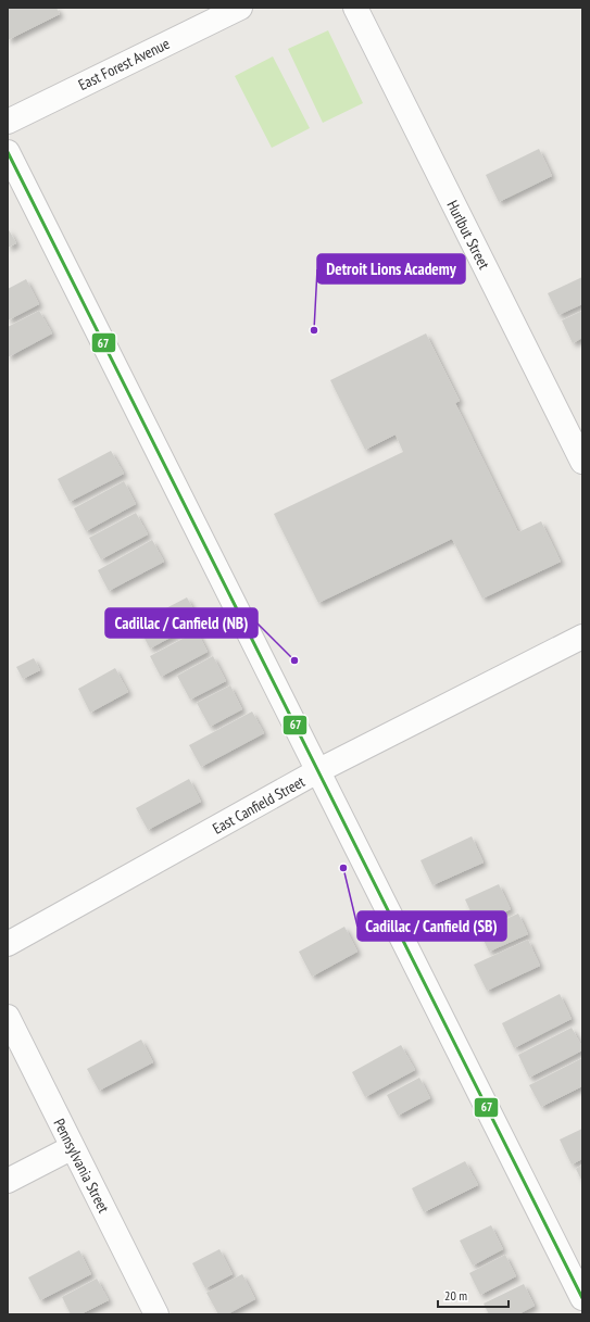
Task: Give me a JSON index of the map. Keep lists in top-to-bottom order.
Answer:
{
  "streets": {
    "street": [
      "East Forest Avenue",
      "Hurlbut Street",
      "East Canfield Street",
      "Pennsylvania Street"
    ]
  },
  "places": ["Detroit Lions Academy", "Cadillac / Canfield (NB)", "Cadillac / Canfield (SB)"],
  "lines": ["transit line 67"],
  "scale_bar": "20 m"
}
